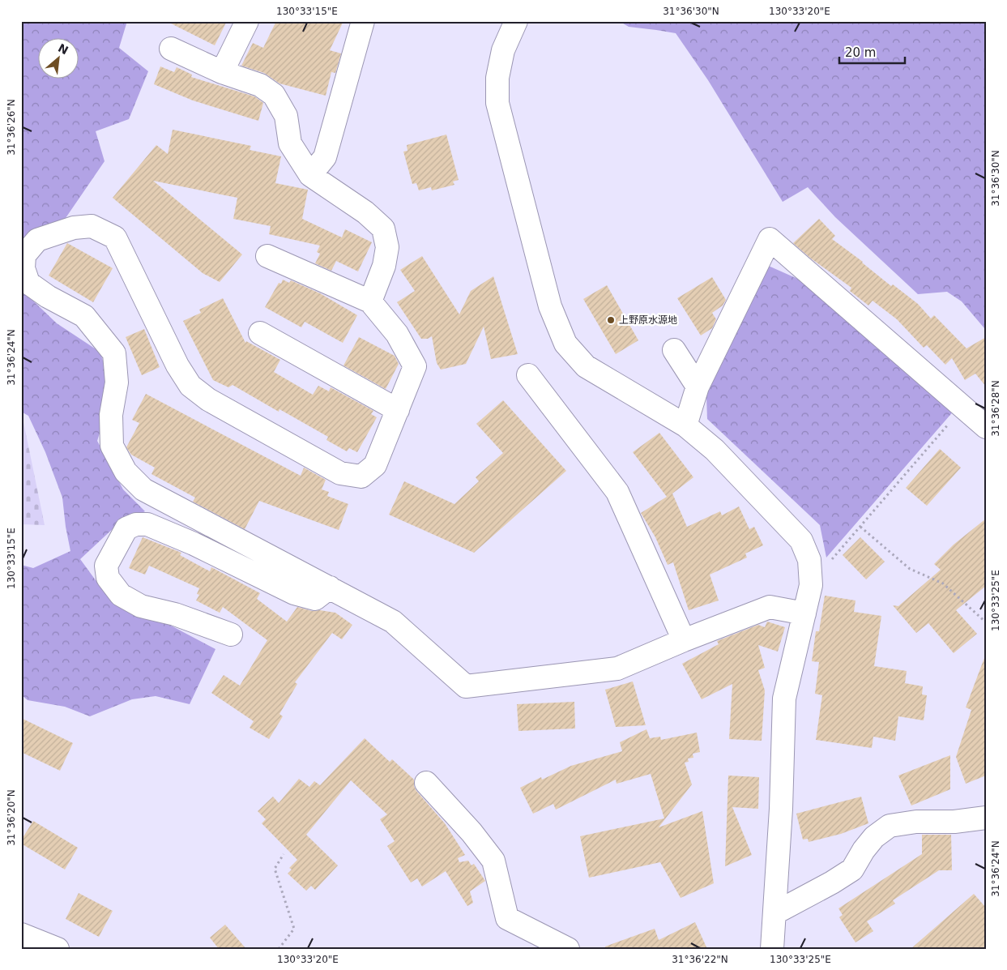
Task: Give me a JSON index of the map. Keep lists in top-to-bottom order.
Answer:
{
  "places": ["上野原水源地"],
  "scale_bar": "20 m",
  "north": "top right",
  "coordinates": [
    "130°33'15\"E",
    "31°36'30\"N",
    "130°33'20\"E",
    "31°36'26\"N",
    "31°36'24\"N",
    "31°36'28\"N",
    "130°33'25\"E",
    "31°36'20\"N",
    "31°36'22\"N"
  ]
}
